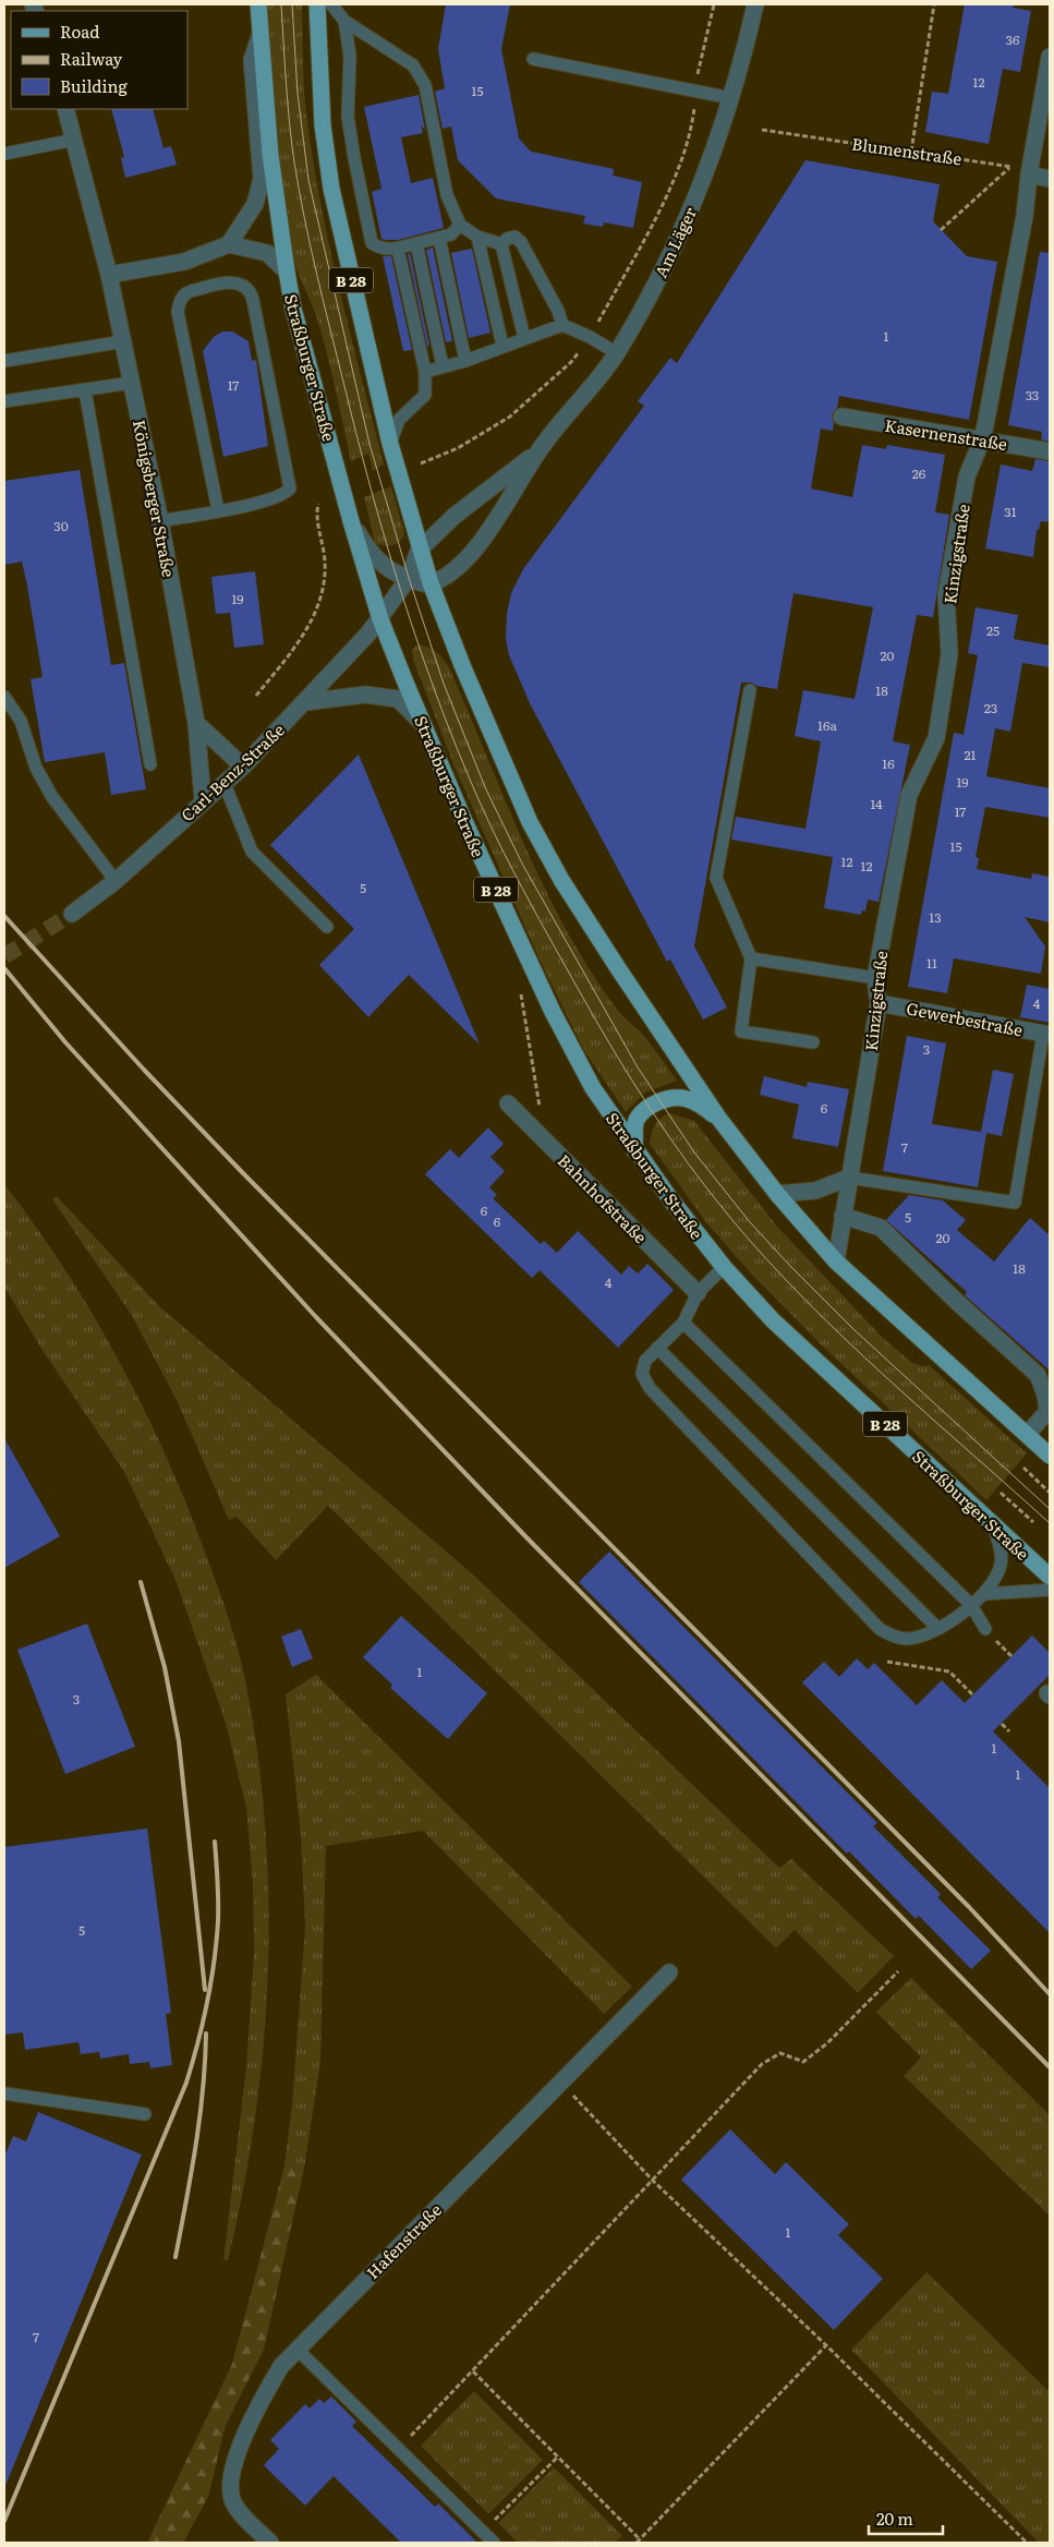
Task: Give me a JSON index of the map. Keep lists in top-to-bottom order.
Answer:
{
  "streets": {
    "main road": ["B 28", "Straßburger Straße"],
    "street": [
      "Am Läger",
      "Kasernenstraße",
      "Königsberger Straße",
      "Kinzigstraße",
      "Carl-Benz-Straße",
      "Gewerbestraße",
      "Bahnhofstraße",
      "Hafenstraße"
    ],
    "path": ["Blumenstraße"]
  },
  "crossings": [
    ["Blumenstraße", "Kinzigstraße"],
    ["Am Läger", "B 28"],
    ["Am Läger", "Carl-Benz-Straße"],
    ["B 28", "Kinzigstraße"],
    ["B 28", "Carl-Benz-Straße"],
    ["Straßburger Straße", "Carl-Benz-Straße"],
    ["Kasernenstraße", "Kinzigstraße"],
    ["Königsberger Straße", "Carl-Benz-Straße"],
    ["Kinzigstraße", "Gewerbestraße"]
  ],
  "house_numbers": [
    "36",
    "12",
    "15",
    "1",
    "17",
    "33",
    "26",
    "31",
    "30",
    "19",
    "25",
    "20",
    "18",
    "23",
    "16a",
    "21",
    "16",
    "19",
    "14",
    "17",
    "15",
    "12",
    "12",
    "5",
    "13",
    "11",
    "4",
    "3",
    "6",
    "7",
    "6",
    "5",
    "6",
    "20",
    "18",
    "4",
    "1",
    "3",
    "1",
    "1",
    "5",
    "1",
    "7"
  ],
  "legend": ["Road", "Railway", "Building"],
  "scale_bar": "20 m"
}
